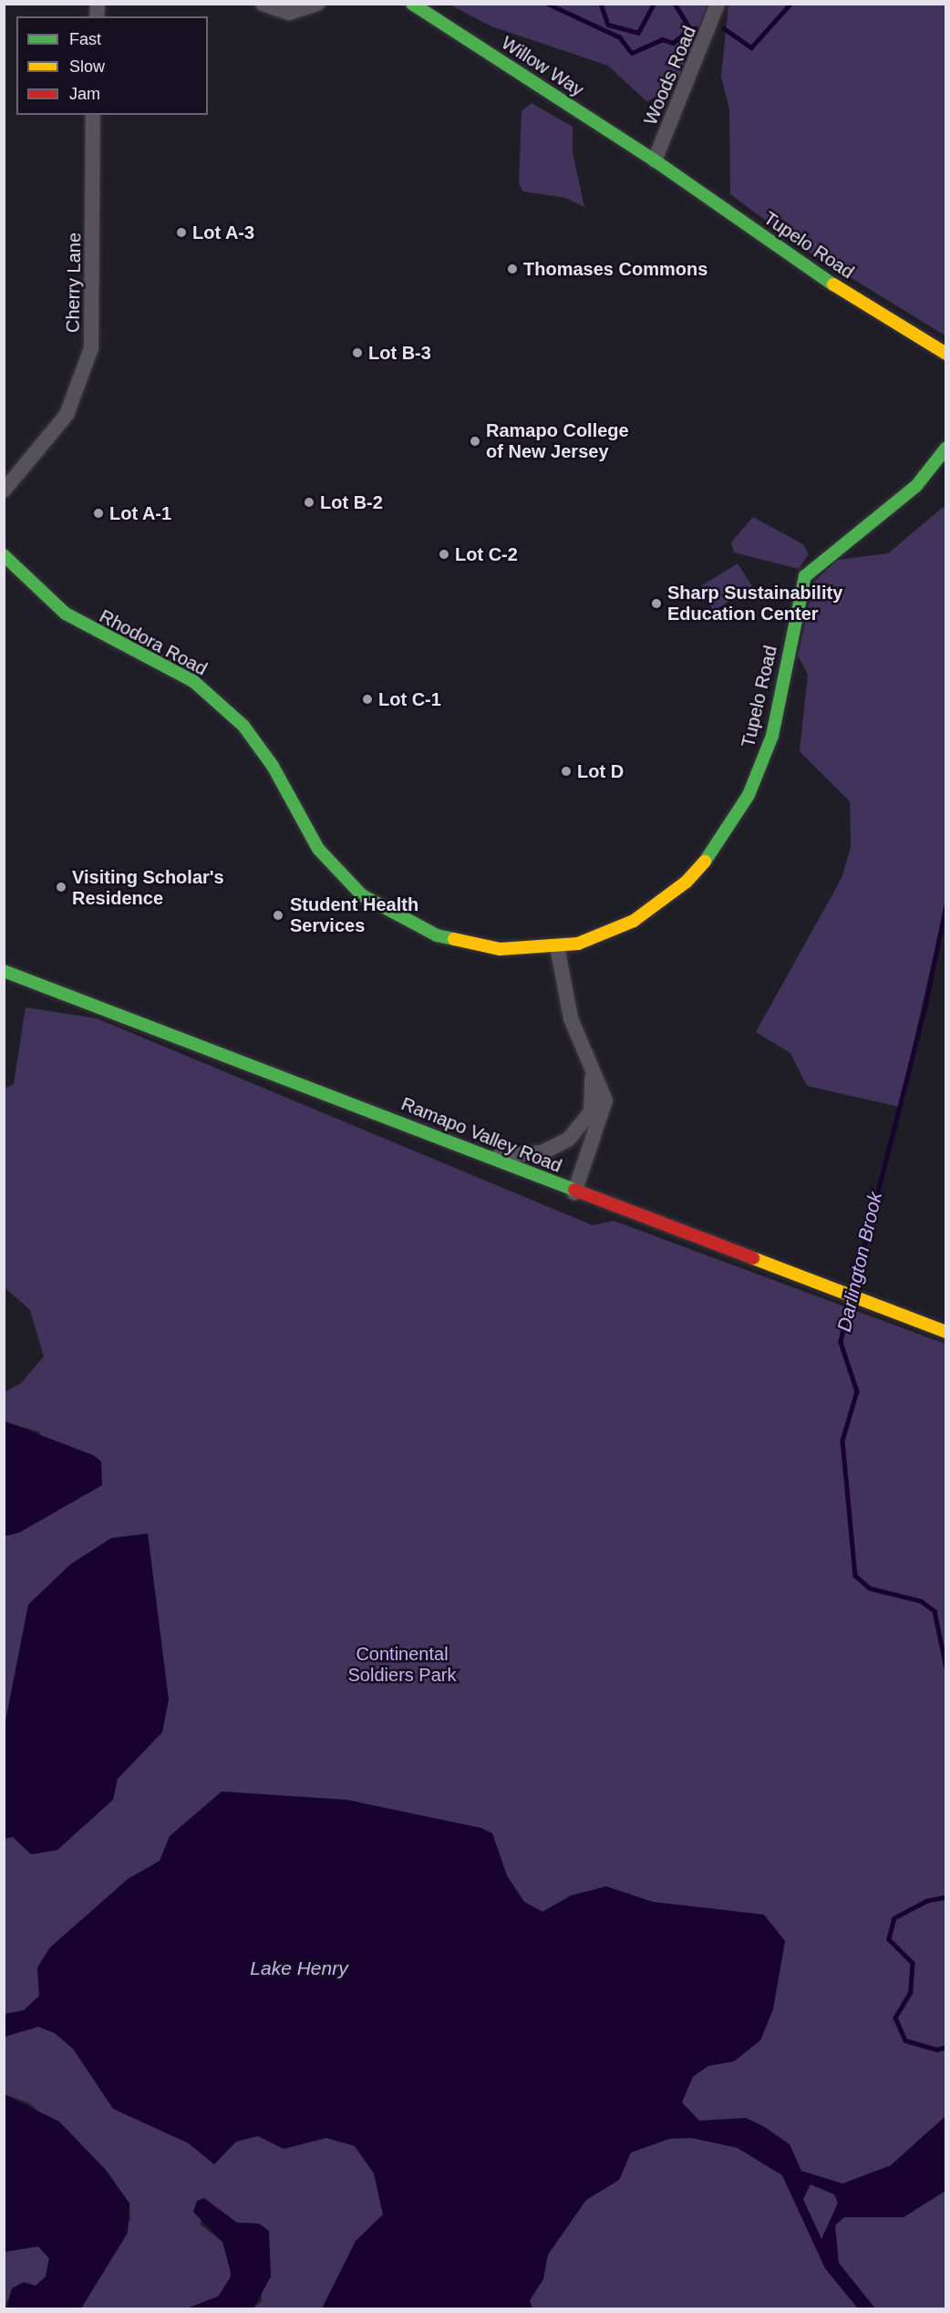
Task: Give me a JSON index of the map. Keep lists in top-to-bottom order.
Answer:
{
  "streets": {
    "street": [
      "Willow Way",
      "Woods Road",
      "Tupelo Road",
      "Cherry Lane",
      "Rhodora Road",
      "Ramapo Valley Road"
    ]
  },
  "crossings": [
    ["Willow Way", "Woods Road"],
    ["Willow Way", "Tupelo Road"],
    ["Woods Road", "Tupelo Road"],
    ["Tupelo Road", "Rhodora Road"]
  ],
  "water": ["Darlington Brook", "Lake Henry"],
  "parks": ["Continental Soldiers Park"],
  "places": [
    "Lot A-3",
    "Thomases Commons",
    "Lot B-3",
    "Ramapo College of New Jersey",
    "Lot B-2",
    "Lot A-1",
    "Lot C-2",
    "Sharp Sustainability Education Center",
    "Lot C-1",
    "Lot D",
    "Visiting Scholar's Residence",
    "Student Health Services"
  ],
  "legend": ["Fast", "Slow", "Jam"]
}
